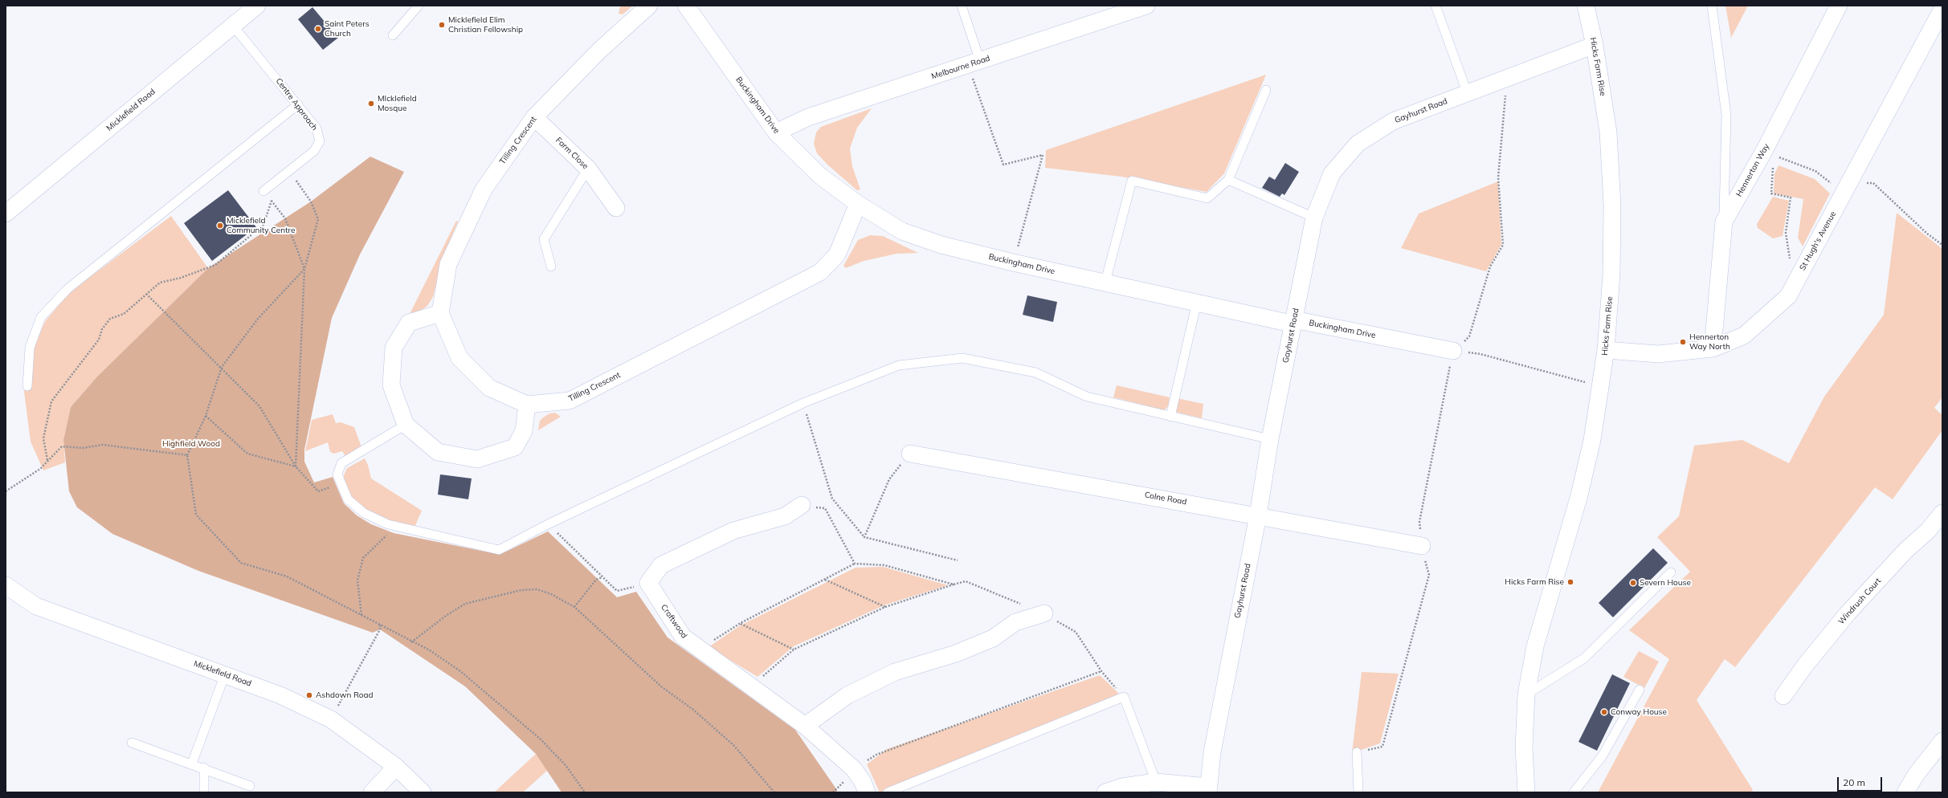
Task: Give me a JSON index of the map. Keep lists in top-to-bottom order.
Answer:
{
  "streets": {
    "street": [
      "Hicks Farm Rise",
      "Melbourne Road",
      "Buckingham Drive",
      "Micklefield Road",
      "Gayhurst Road",
      "Tilling Crescent",
      "Farm Close",
      "Hennerton Way",
      "St Hugh's Avenue",
      "Colne Road",
      "Windrush Court",
      "Croftwood"
    ],
    "lane": ["Centre Approach"]
  },
  "crossings": [
    ["Hicks Farm Rise", "Gayhurst Road"],
    ["Hicks Farm Rise", "St Hugh's Avenue"],
    ["Melbourne Road", "Buckingham Drive"],
    ["Centre Approach", "Micklefield Road"],
    ["Buckingham Drive", "Gayhurst Road"],
    ["Buckingham Drive", "Tilling Crescent"],
    ["Gayhurst Road", "Colne Road"],
    ["Tilling Crescent", "Farm Close"],
    ["Hennerton Way", "St Hugh's Avenue"]
  ],
  "parks": ["Highfield Wood"],
  "places": [
    "Micklefield Elim Christian Fellowship",
    "Saint Peters Church",
    "MIcklefield Mosque",
    "Micklefield Community Centre",
    "Hennerton Way North",
    "Hicks Farm Rise",
    "Severn House",
    "Ashdown Road",
    "Conway House"
  ],
  "scale_bar": "20 m"
}
